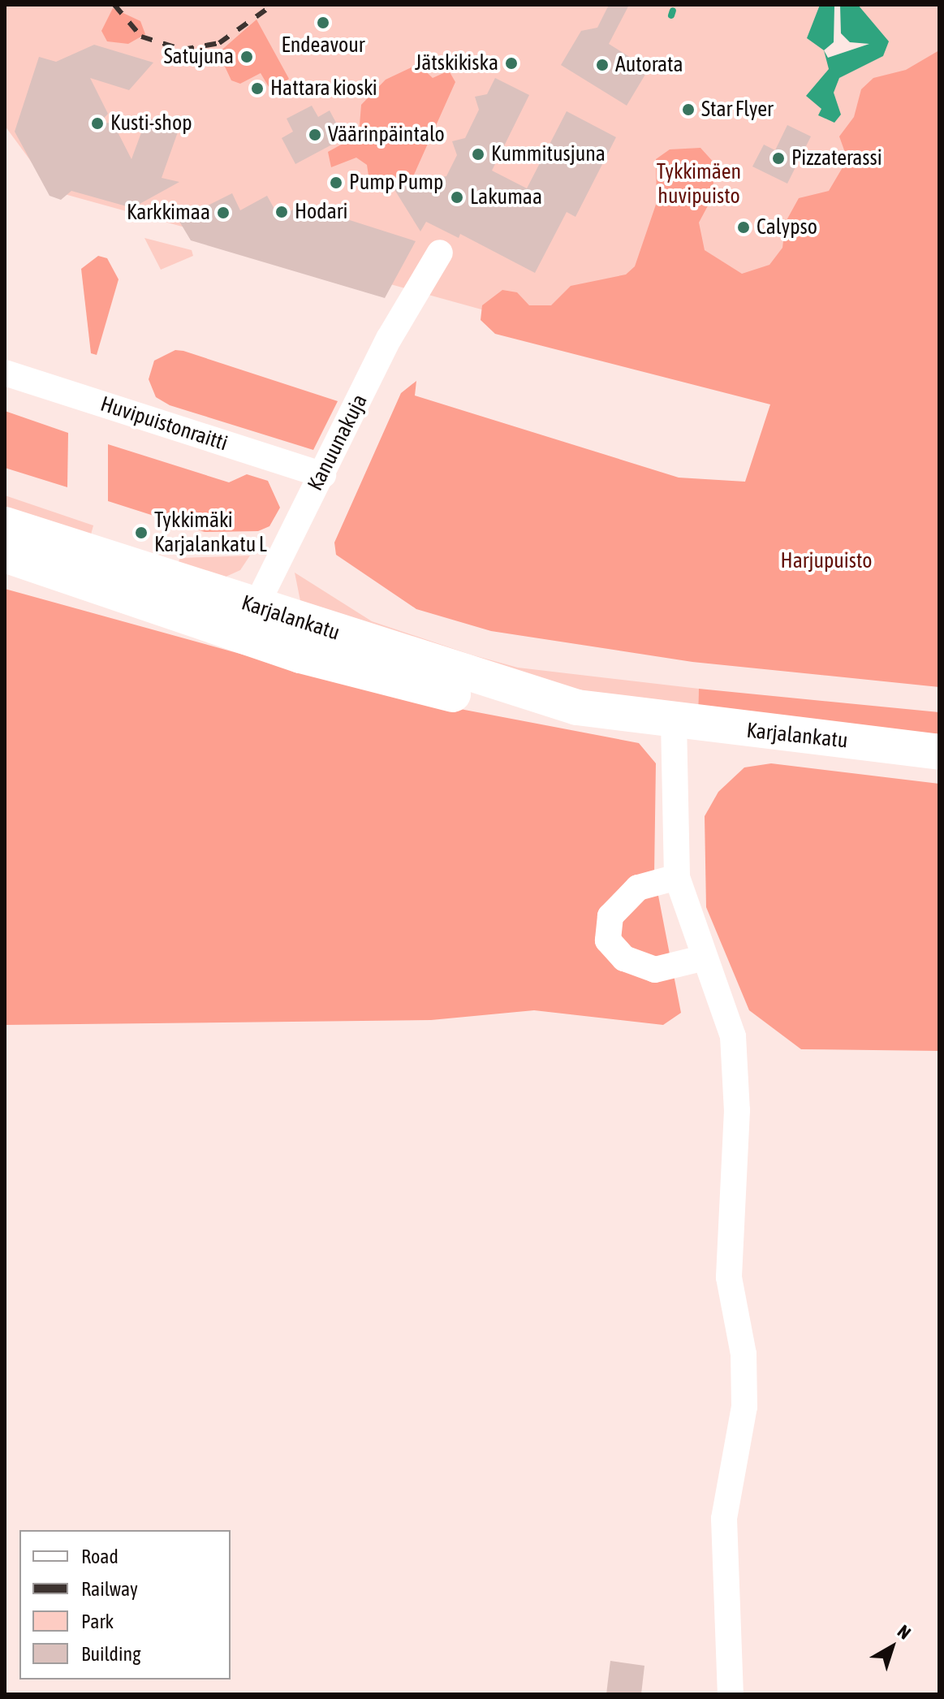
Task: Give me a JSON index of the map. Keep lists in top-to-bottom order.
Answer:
{
  "streets": {
    "main road": ["Karjalankatu"],
    "street": ["Huvipuistonraitti", "Kanuunakuja"]
  },
  "crossings": [
    ["Huvipuistonraitti", "Kanuunakuja"],
    ["Kanuunakuja", "Karjalankatu"]
  ],
  "parks": ["Tykkimäen huvipuisto", "Harjupuisto"],
  "places": [
    "Endeavour",
    "Satujuna",
    "Jätskikiska",
    "Autorata",
    "Hattara kioski",
    "Star Flyer",
    "Kusti-shop",
    "Väärinpäintalo",
    "Kummitusjuna",
    "Pizzaterassi",
    "Pump Pump",
    "Lakumaa",
    "Hodari",
    "Karkkimaa",
    "Calypso",
    "Tykkimäki Karjalankatu L"
  ],
  "legend": [
    "Road",
    "Railway",
    "Park",
    "Building"
  ],
  "north": "top right"
}
